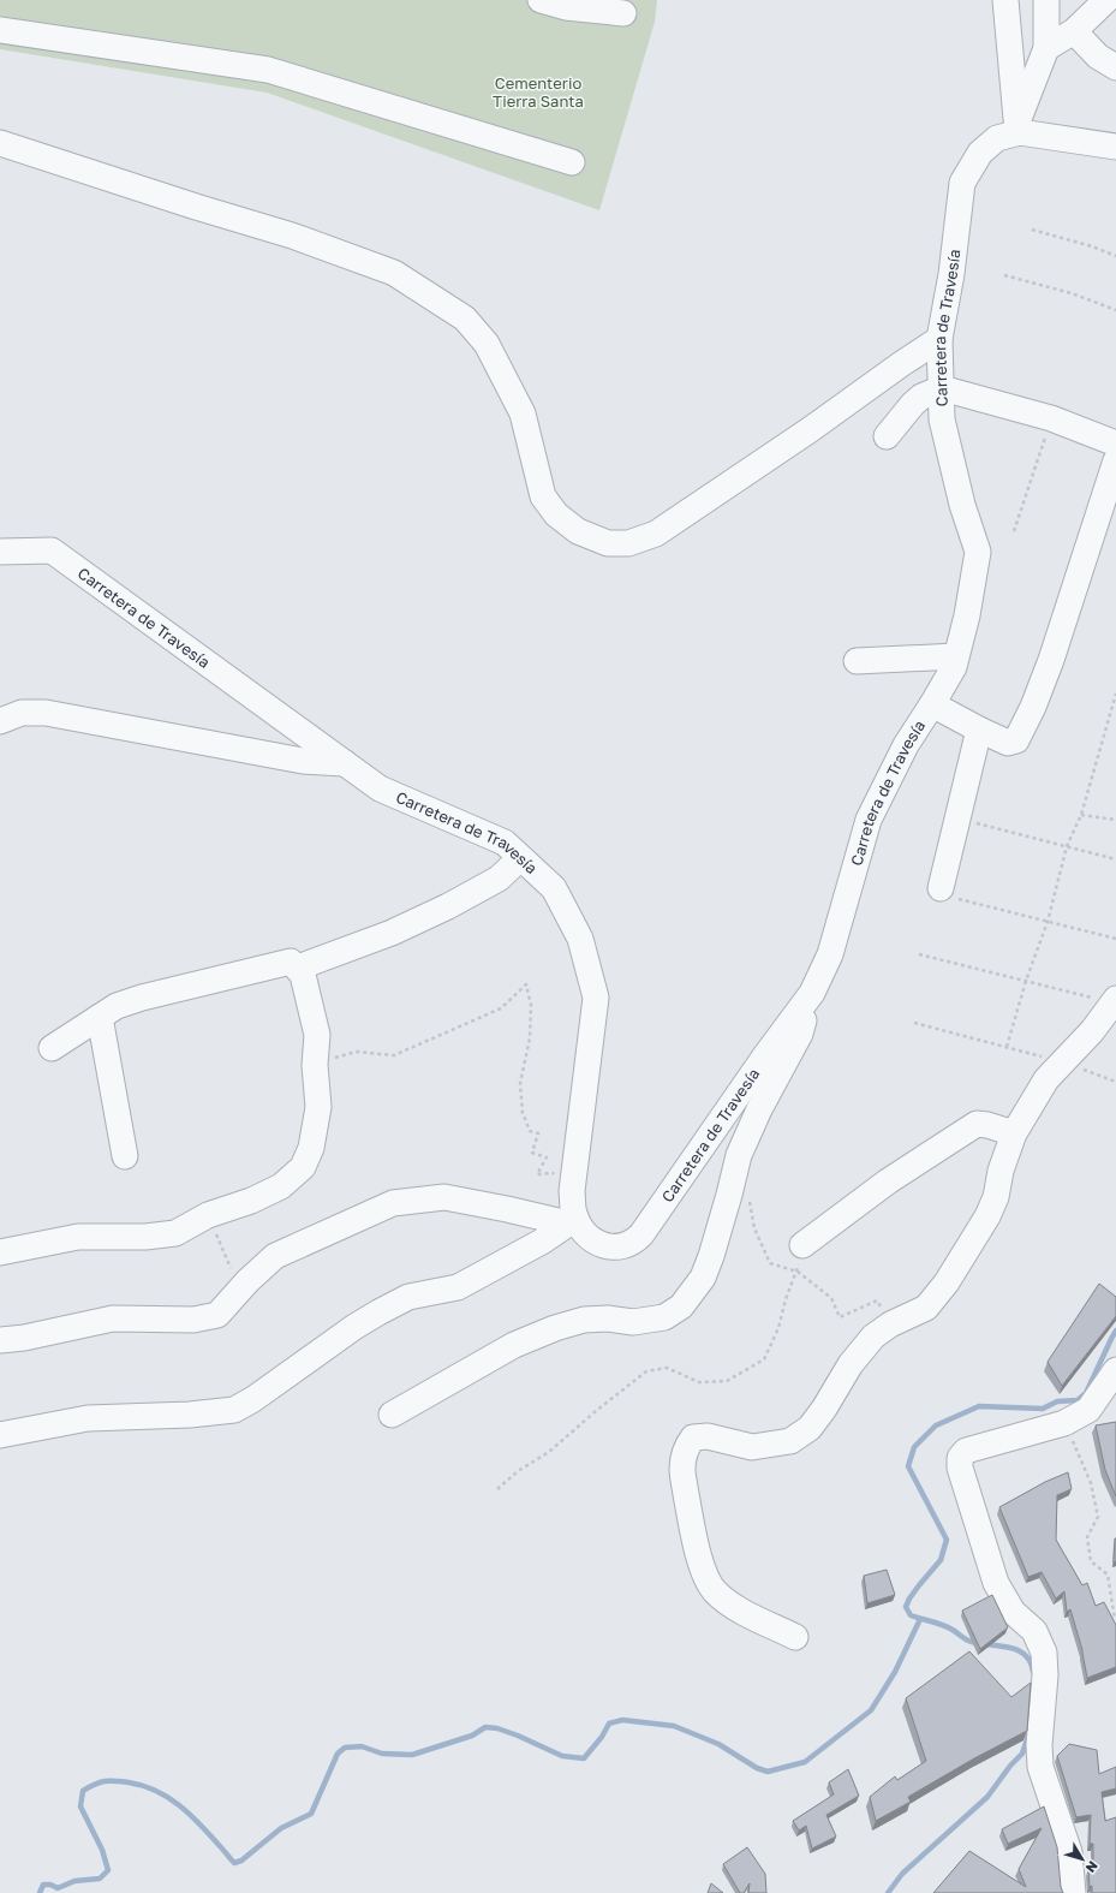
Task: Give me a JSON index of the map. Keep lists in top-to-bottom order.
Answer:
{
  "streets": {
    "street": ["Carretera de Travesía"]
  },
  "parks": ["Cementerio Tierra Santa"],
  "north": "bottom right"
}
